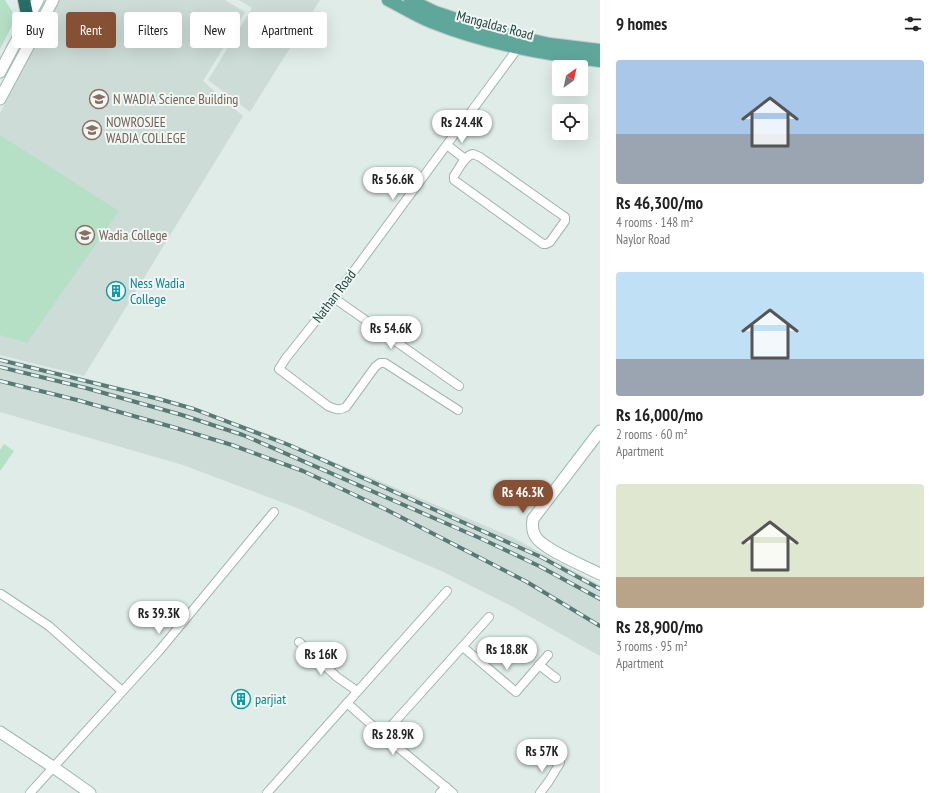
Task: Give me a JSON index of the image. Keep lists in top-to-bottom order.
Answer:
{
  "streets": {
    "main road": ["Mangaldas Road"],
    "street": ["Nathan Road"]
  },
  "crossings": [
    ["Mangaldas Road", "Nathan Road"]
  ],
  "places": {
    "school or university": ["N WADIA Science Building", "NOWROSJEE WADIA COLLEGE", "Wadia College"],
    "building": ["Ness Wadia College", "parjiat"]
  },
  "north": "top right",
  "page": {
    "heading": "9 homes",
    "chip": [
      "Buy",
      "Rent",
      "Filters",
      "New",
      "Apartment"
    ],
    "list": [
      {
        "name": "Rs 46,300/mo",
        "note": "4 rooms · 148 m² · Naylor Road"
      },
      {
        "name": "Rs 16,000/mo",
        "note": "2 rooms · 60 m² · Apartment"
      },
      {
        "name": "Rs 28,900/mo",
        "note": "3 rooms · 95 m² · Apartment"
      }
    ],
    "price": [
      "Rs 24.4K",
      "Rs 56.6K",
      "Rs 54.6K",
      "Rs 46.3K",
      "Rs 39.3K",
      "Rs 18.8K",
      "Rs 16K",
      "Rs 28.9K",
      "Rs 57K"
    ]
  }
}
